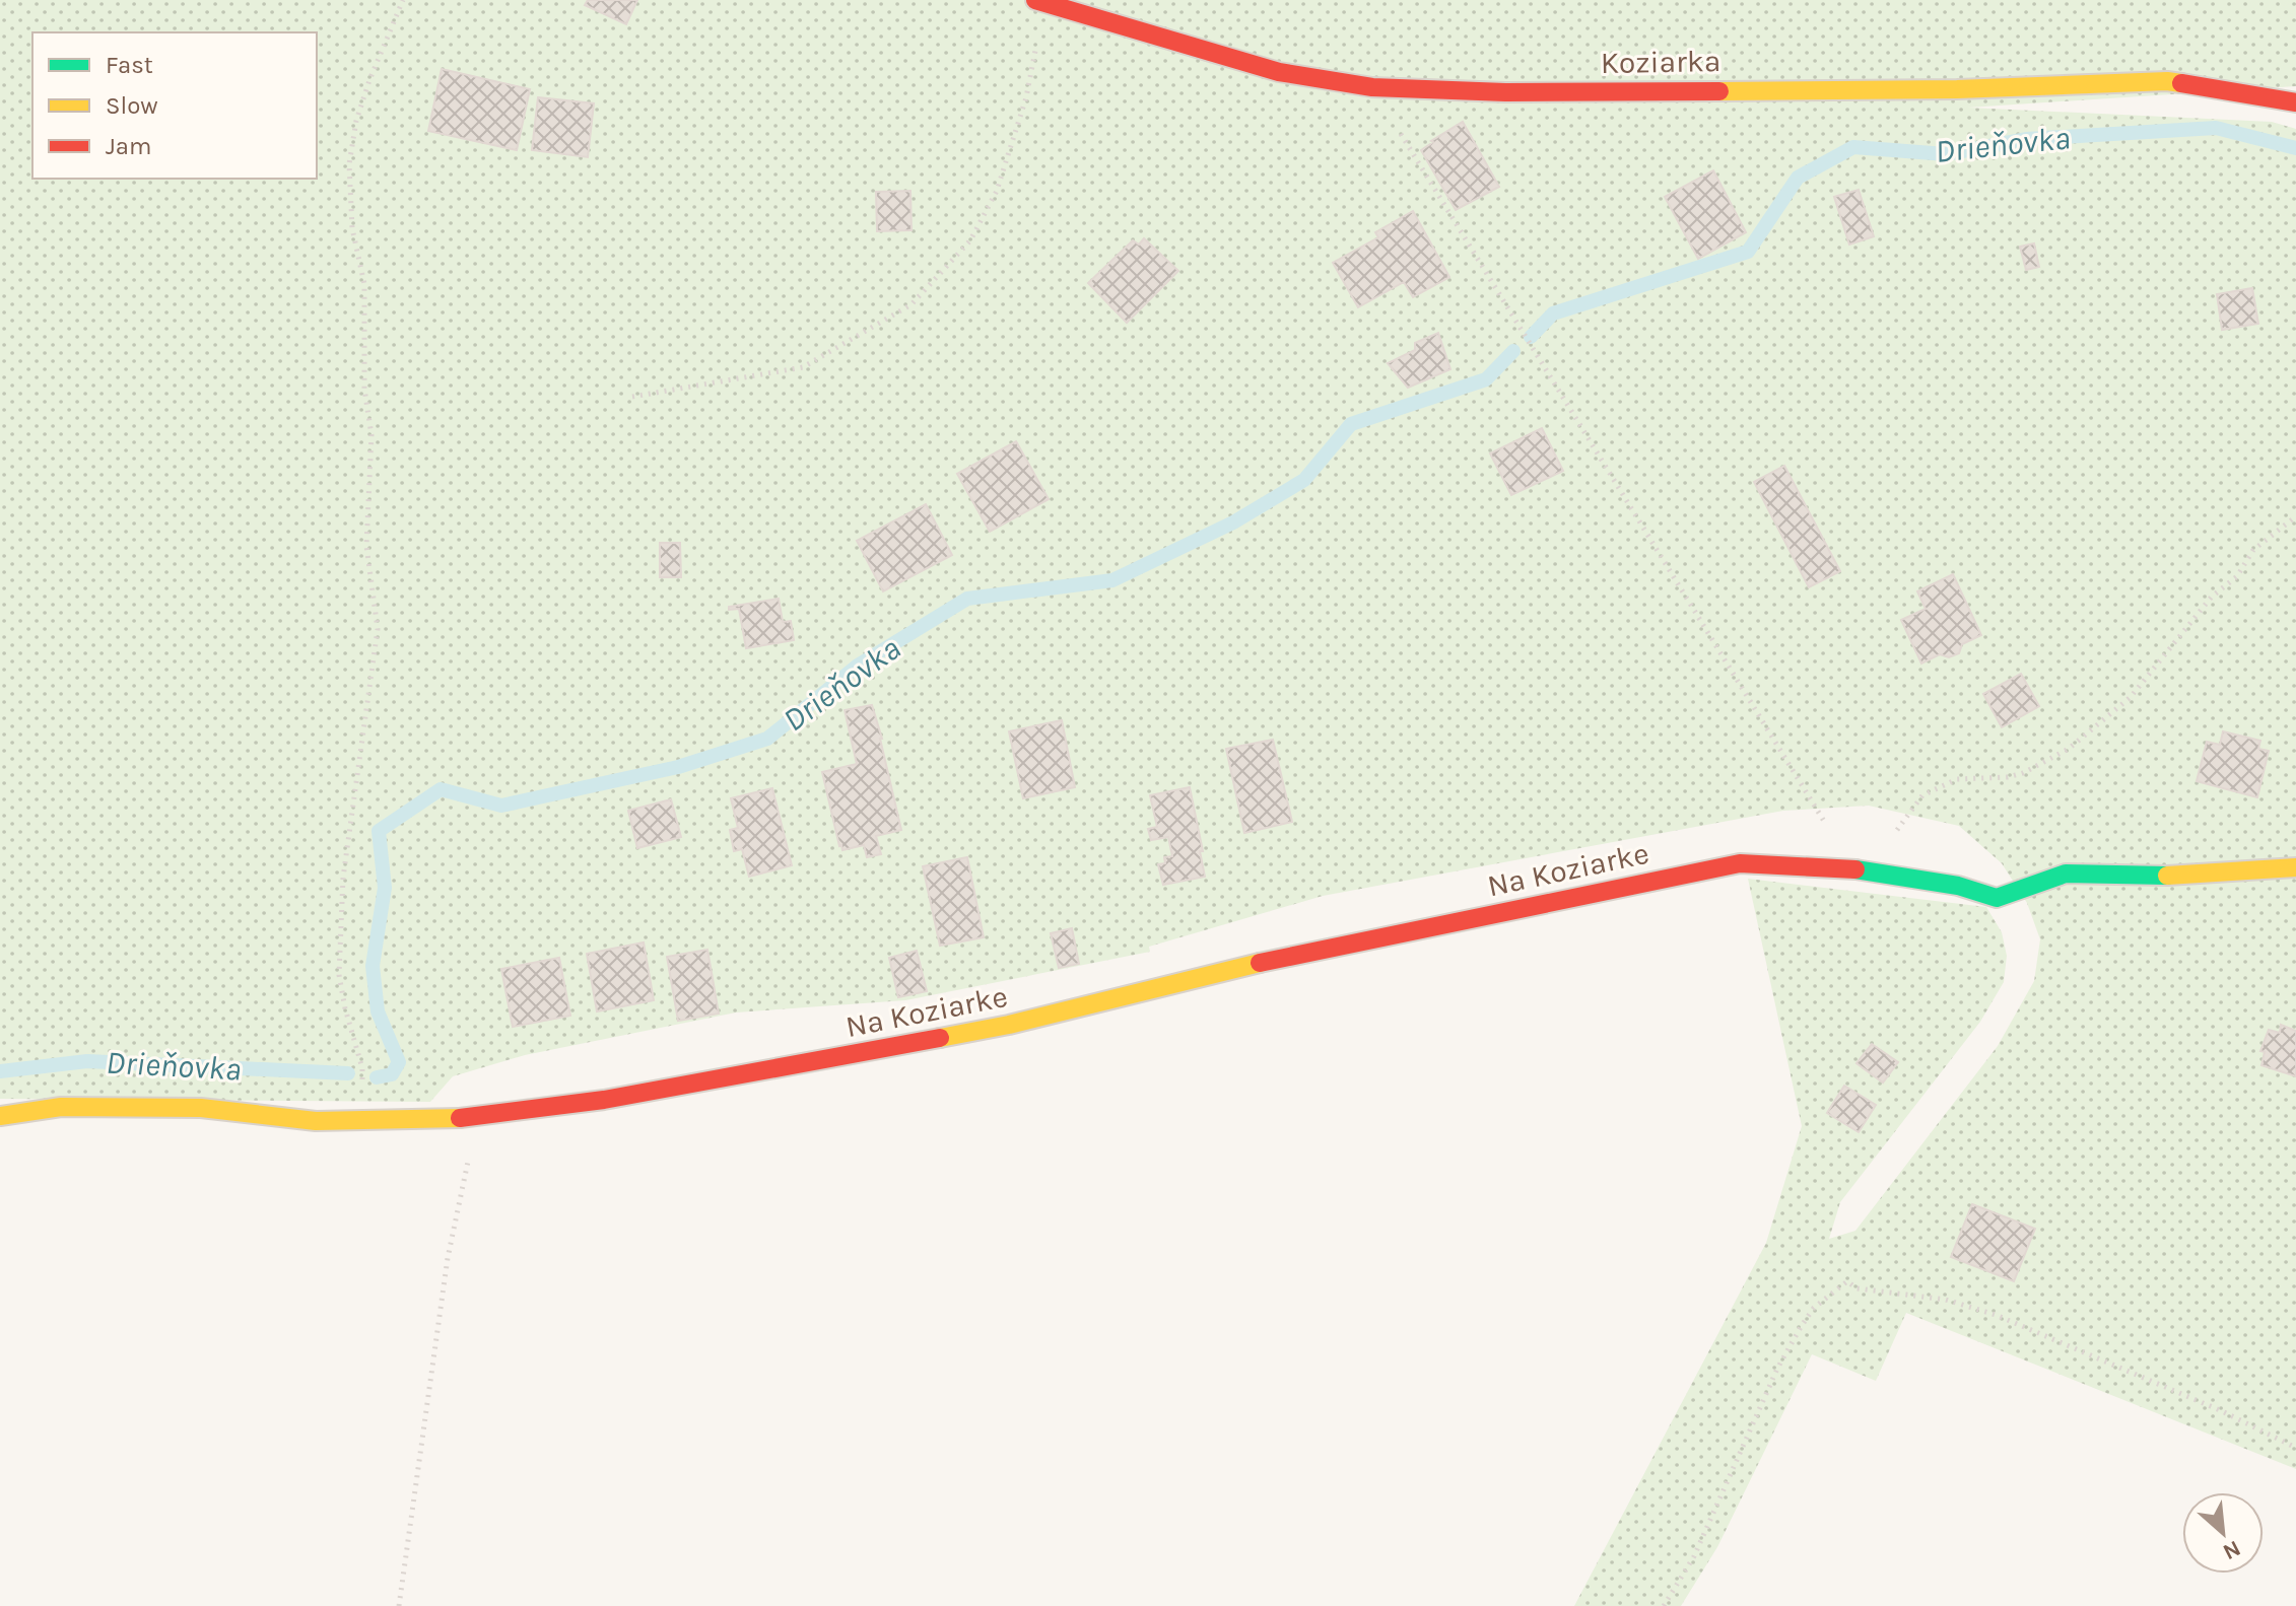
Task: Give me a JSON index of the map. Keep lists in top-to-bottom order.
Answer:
{
  "streets": {
    "street": ["Koziarka", "Na Koziarke"]
  },
  "water": ["Drieňovka"],
  "legend": ["Fast", "Slow", "Jam"],
  "north": "bottom right"
}
